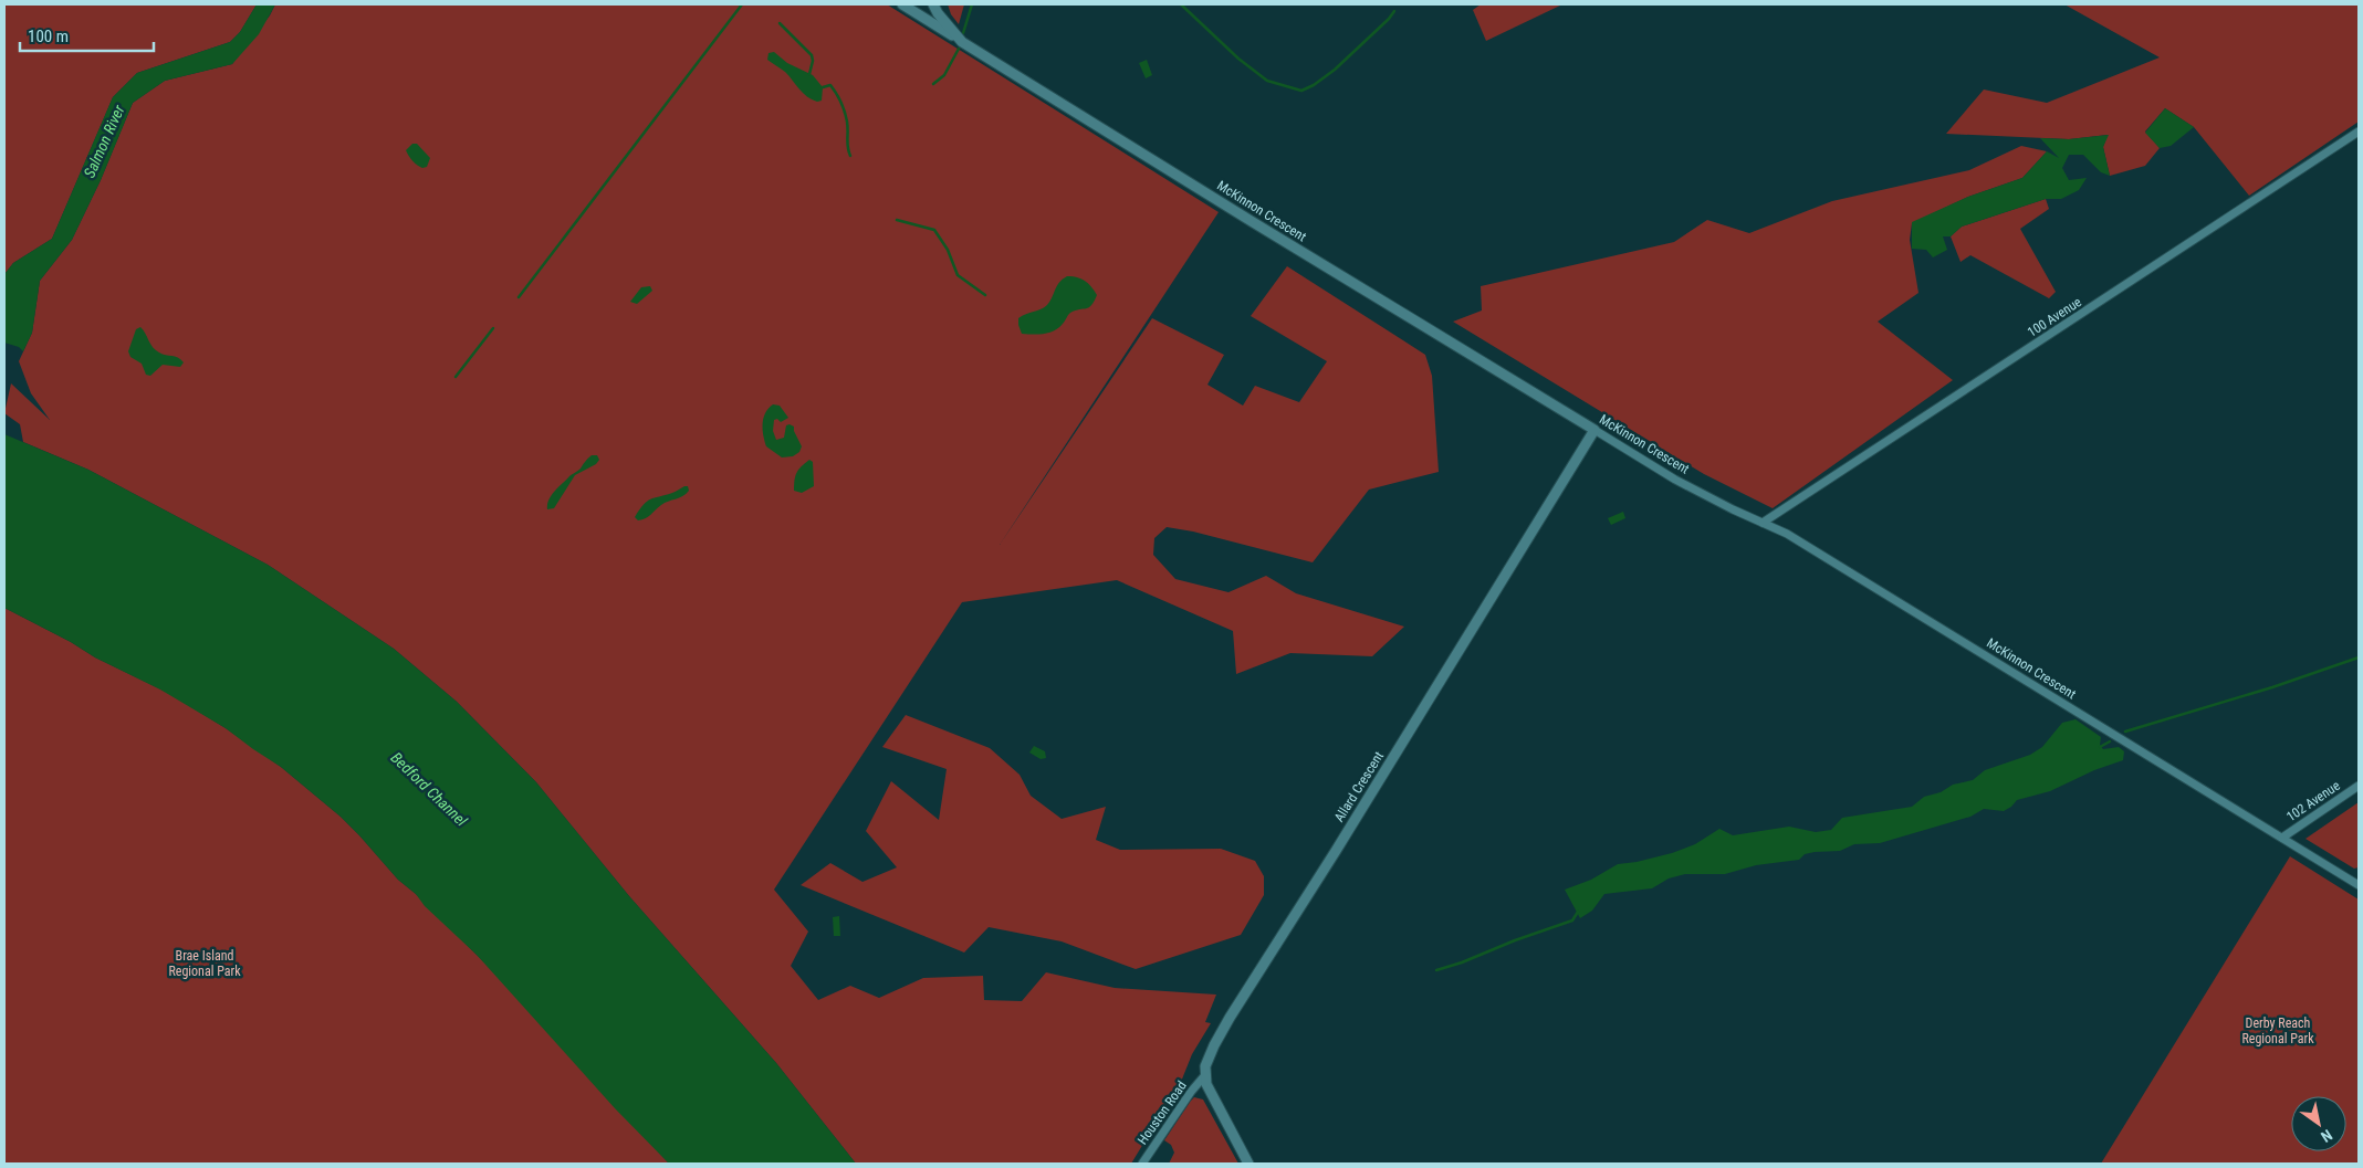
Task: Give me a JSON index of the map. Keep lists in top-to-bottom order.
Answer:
{
  "streets": {
    "street": [
      "McKinnon Crescent",
      "100 Avenue",
      "Allard Crescent",
      "102 Avenue",
      "Houston Road"
    ]
  },
  "crossings": [
    ["McKinnon Crescent", "100 Avenue"],
    ["McKinnon Crescent", "Allard Crescent"],
    ["McKinnon Crescent", "102 Avenue"],
    ["Allard Crescent", "Houston Road"]
  ],
  "water": ["Salmon River", "Bedford Channel"],
  "parks": ["Brae Island Regional Park", "Derby Reach Regional Park"],
  "scale_bar": "100 m",
  "north": "bottom right"
}
